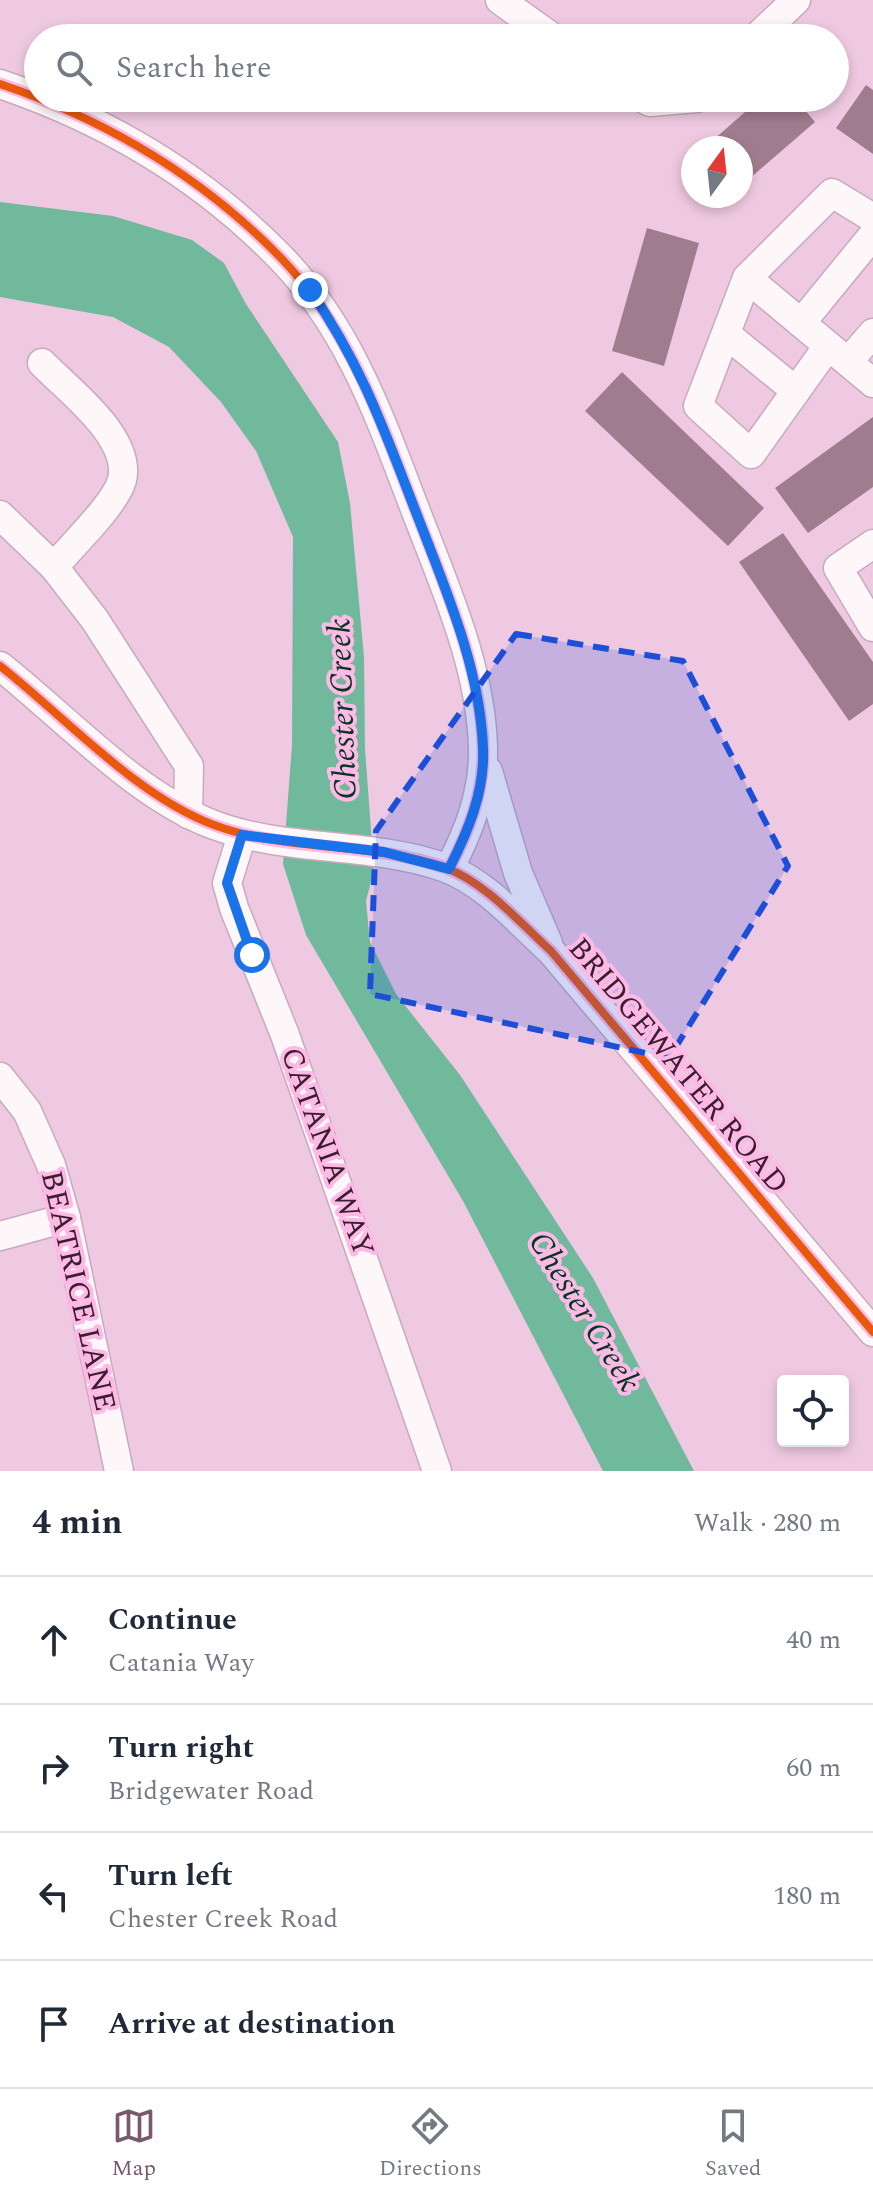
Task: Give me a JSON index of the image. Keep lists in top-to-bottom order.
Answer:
{
  "streets": {
    "street": ["BRIDGEWATER ROAD", "CATANIA WAY", "BEATRICE LANE"]
  },
  "crossings": [
    ["BRIDGEWATER ROAD", "CATANIA WAY"]
  ],
  "water": ["Chester Creek"],
  "north": "top",
  "page": {
    "search": "Search here",
    "heading": ["4 min", "Walk · 280 m"],
    "list": [
      ["Continue", "Catania Way", "40 m"],
      ["Turn right", "Bridgewater Road", "60 m"],
      ["Turn left", "Chester Creek Road", "180 m"],
      "Arrive at destination"
    ],
    "nav": ["Map", "Directions", "Saved"]
  }
}
